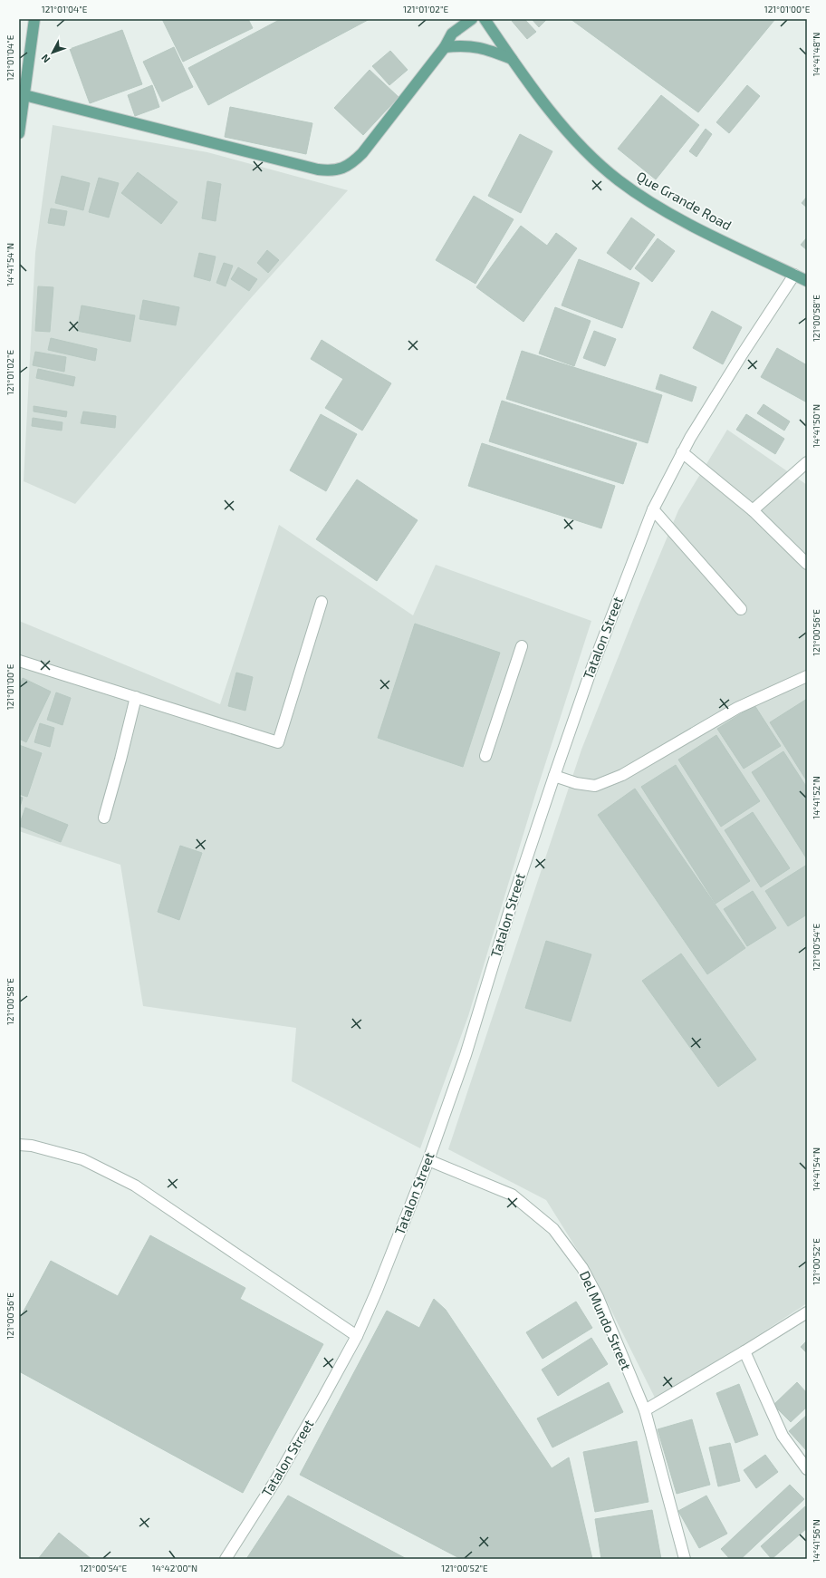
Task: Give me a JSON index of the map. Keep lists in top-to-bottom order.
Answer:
{
  "streets": {
    "main road": ["Que Grande Road"],
    "street": ["Tatalon Street", "Del Mundo Street"]
  },
  "crossings": [
    ["Que Grande Road", "Tatalon Street"],
    ["Tatalon Street", "Del Mundo Street"]
  ],
  "north": "bottom left",
  "coordinates": [
    "121°01'04\"E",
    "121°01'02\"E",
    "121°01'00\"E",
    "14°41'48\"N",
    "14°41'54\"N",
    "121°00'58\"E",
    "14°41'50\"N",
    "121°00'56\"E",
    "14°41'52\"N",
    "121°00'54\"E",
    "121°00'52\"E",
    "14°41'56\"N",
    "14°42'00\"N"
  ]
}
